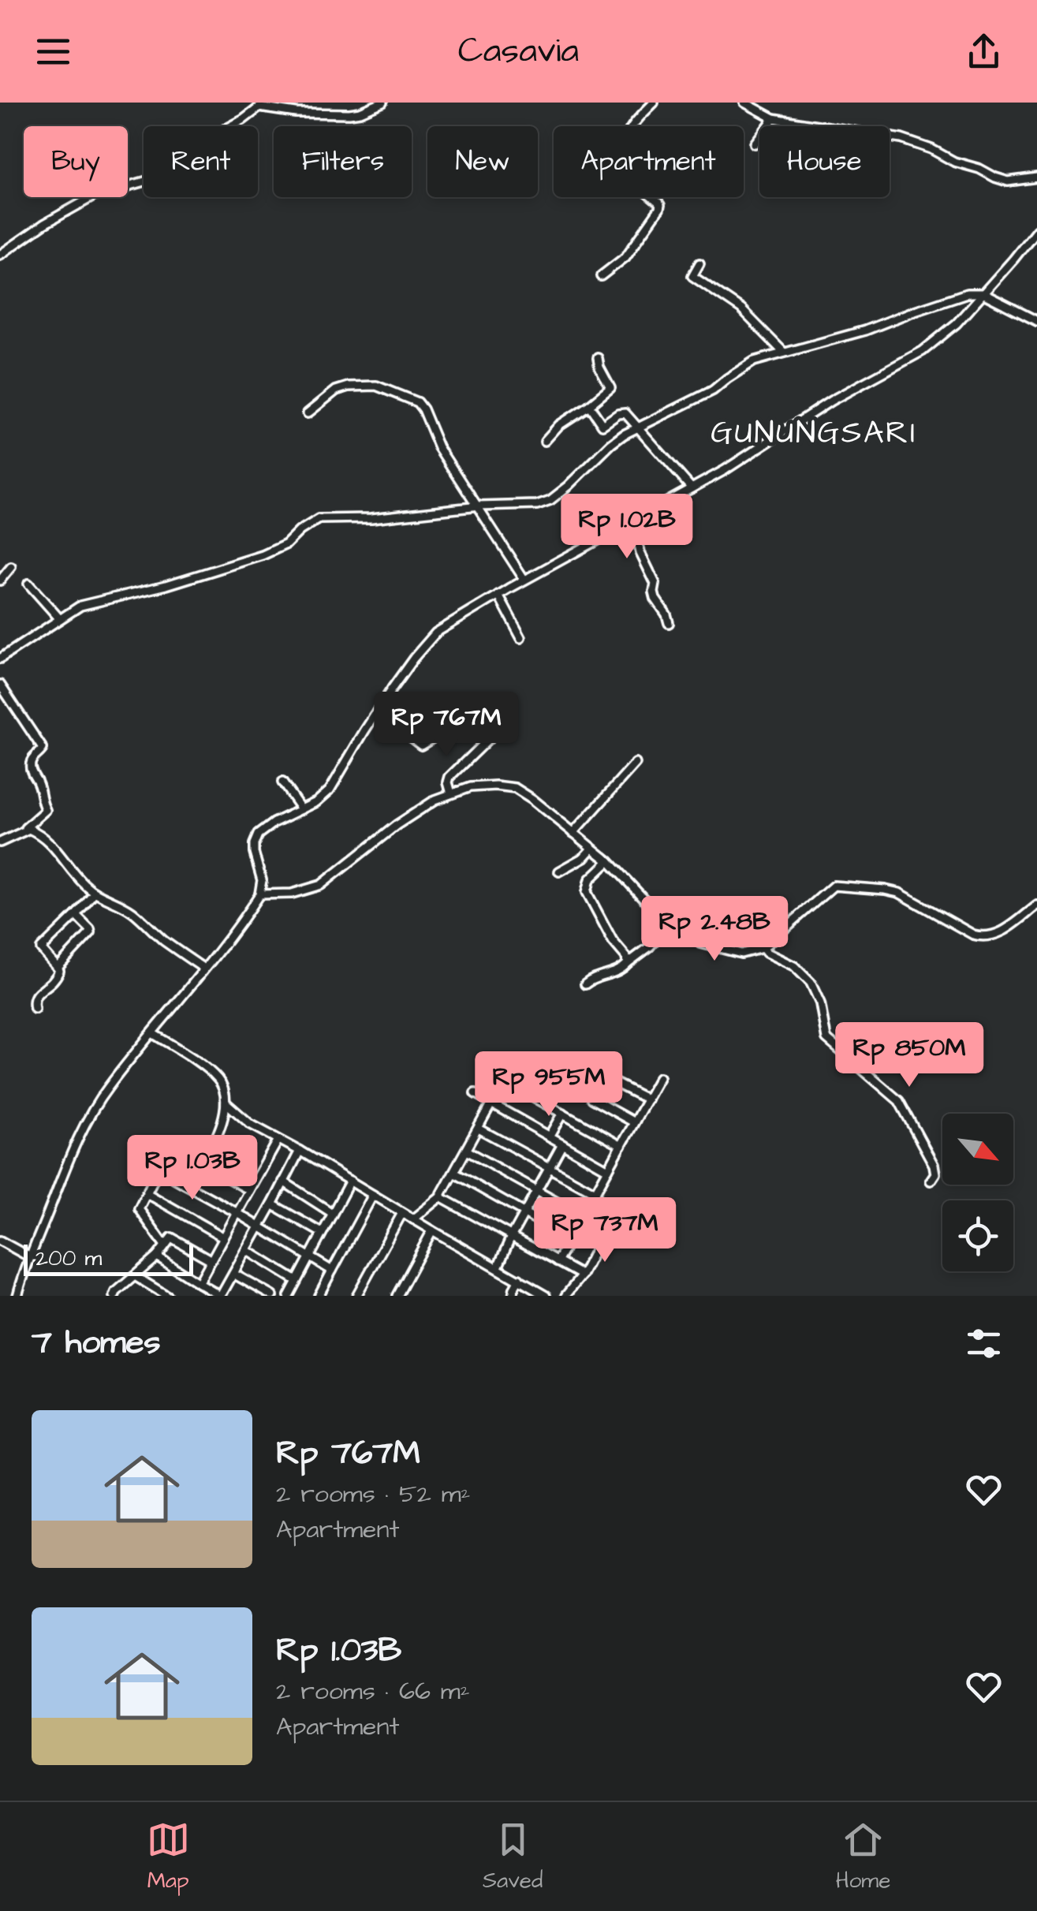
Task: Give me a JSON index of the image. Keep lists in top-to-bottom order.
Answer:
{
  "districts": ["GUNUNGSARI"],
  "scale_bar": "200 m",
  "north": "bottom right",
  "page": {
    "header": "Casavia",
    "chip": [
      "Buy",
      "Rent",
      "Filters",
      "New",
      "Apartment",
      "House"
    ],
    "price": [
      "Rp 1.02B",
      "Rp 767M",
      "Rp 2.48B",
      "Rp 850M",
      "Rp 955M",
      "Rp 1.03B",
      "Rp 737M"
    ],
    "scale": "200 m",
    "heading": "7 homes",
    "list": [
      {
        "name": "Rp 767M",
        "note": "2 rooms · 52 m² · Apartment"
      },
      {
        "name": "Rp 1.03B",
        "note": "2 rooms · 66 m² · Apartment"
      }
    ],
    "tabs": ["Map", "Saved", "Home"]
  }
}
